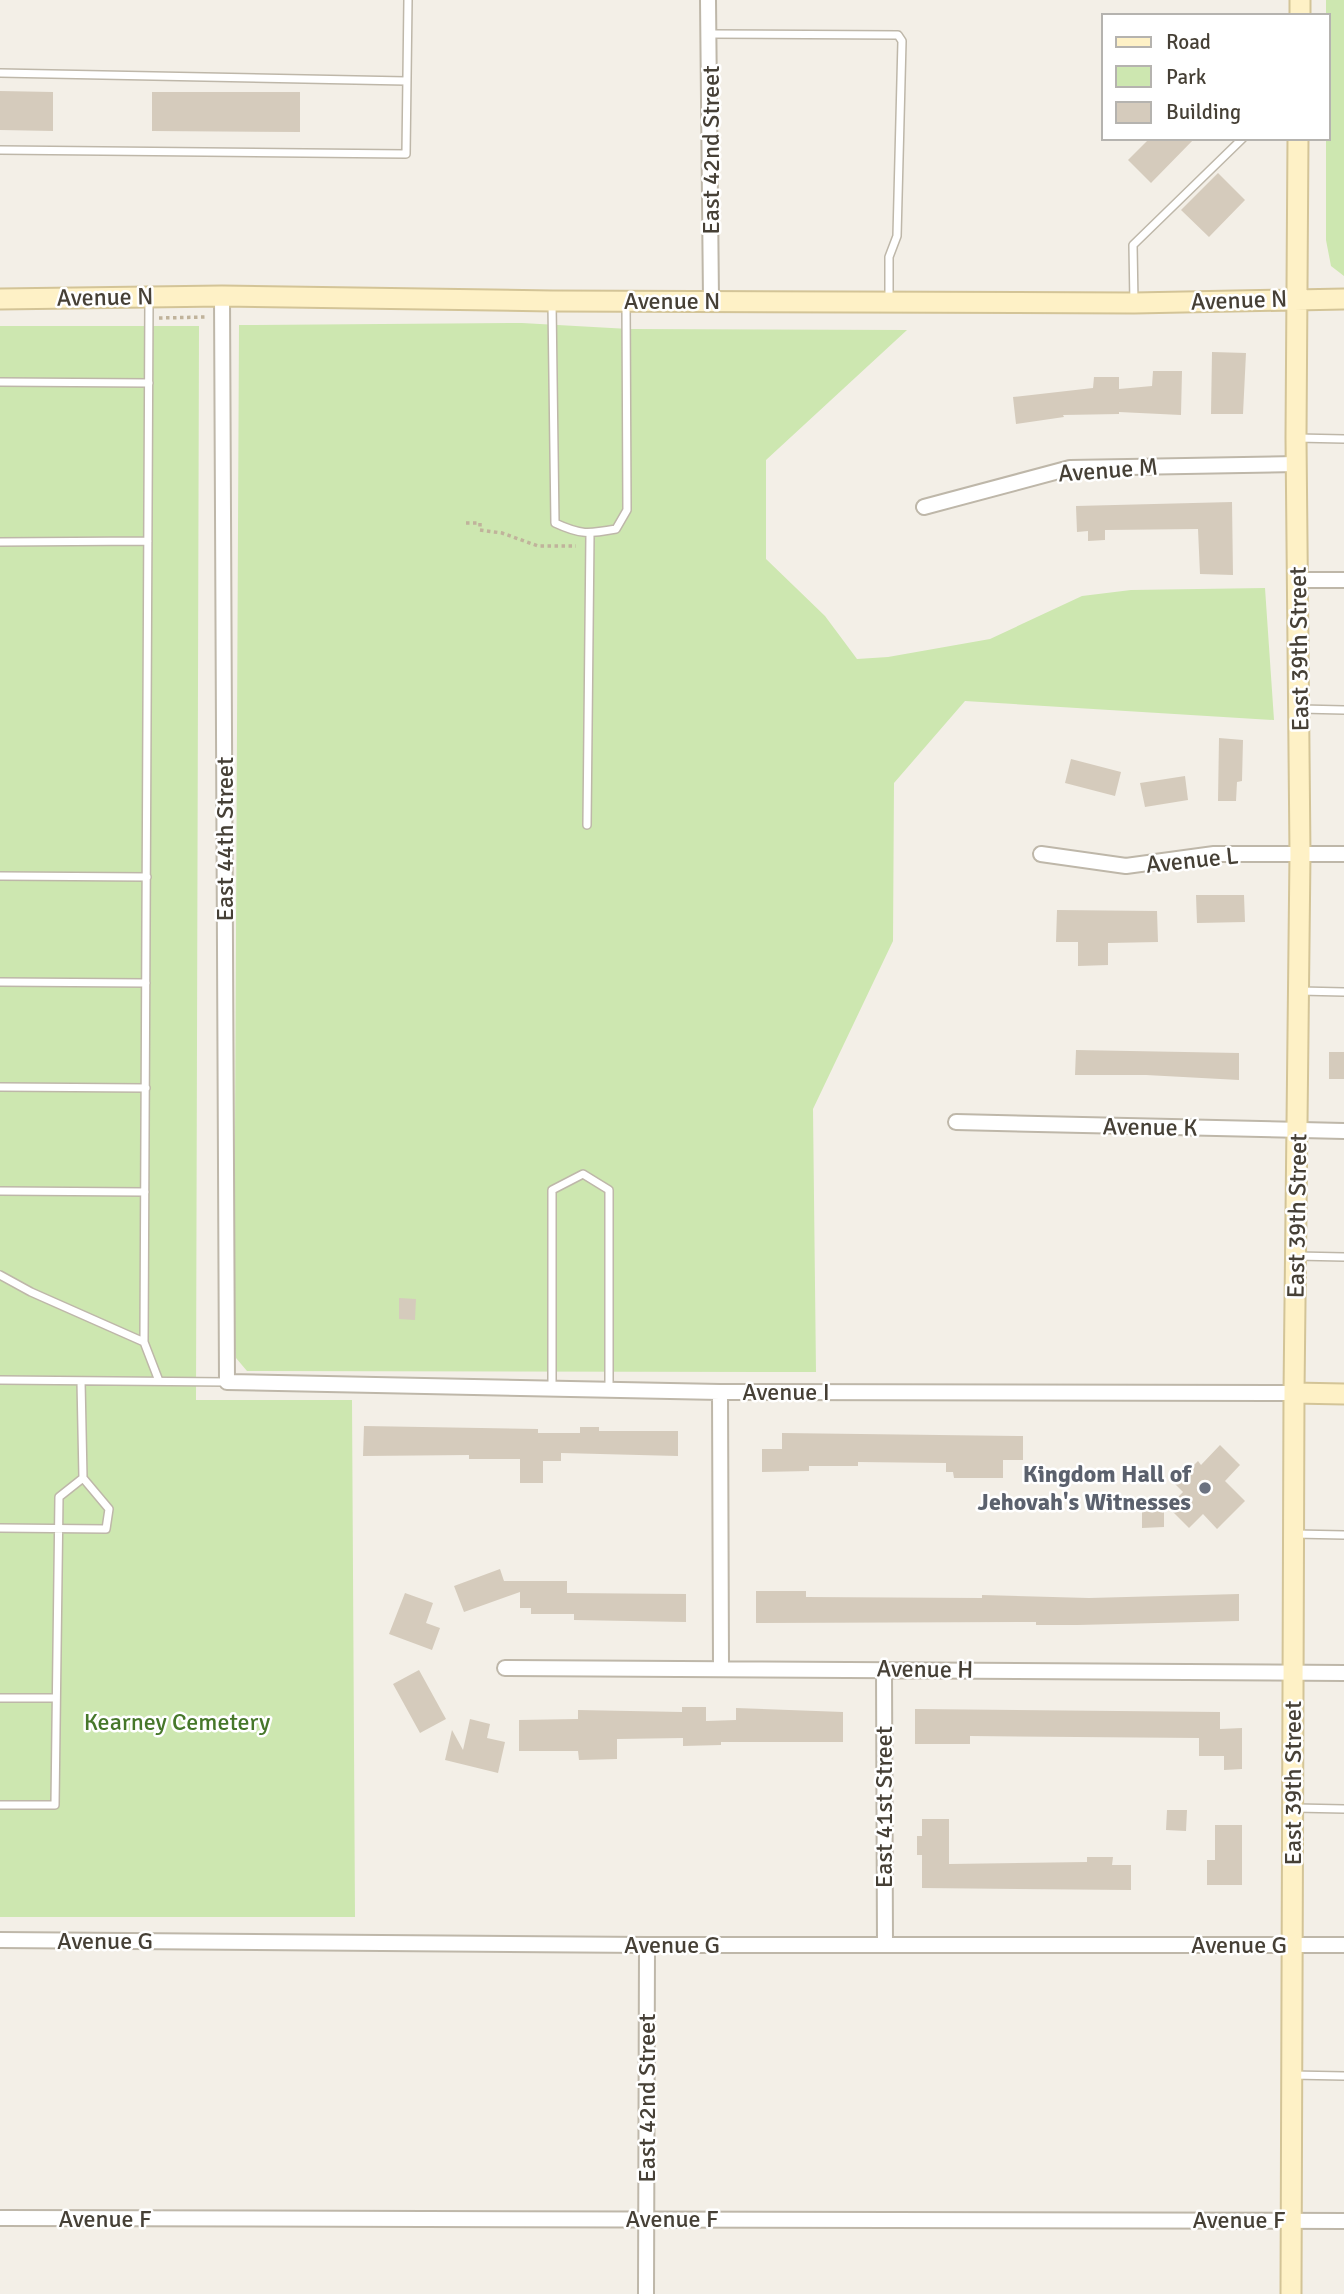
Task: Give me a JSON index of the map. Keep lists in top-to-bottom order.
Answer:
{
  "streets": {
    "main road": ["Avenue N", "East 39th Street", "Avenue I"],
    "street": [
      "East 42nd Street",
      "Avenue M",
      "East 44th Street",
      "Avenue L",
      "Avenue K",
      "Avenue H",
      "East 41st Street",
      "Avenue G",
      "Avenue F"
    ]
  },
  "crossings": [
    ["East 42nd Street", "Avenue N"],
    ["East 42nd Street", "Avenue G"],
    ["East 42nd Street", "Avenue F"],
    ["Avenue N", "East 39th Street"],
    ["Avenue N", "East 44th Street"],
    ["Avenue M", "East 39th Street"],
    ["East 39th Street", "Avenue L"],
    ["East 39th Street", "Avenue K"],
    ["East 39th Street", "Avenue I"],
    ["East 39th Street", "Avenue H"],
    ["East 39th Street", "Avenue G"],
    ["East 39th Street", "Avenue F"],
    ["East 44th Street", "Avenue I"],
    ["Avenue H", "East 41st Street"],
    ["East 41st Street", "Avenue G"]
  ],
  "parks": ["Kearney Cemetery"],
  "places": ["Kingdom Hall of Jehovah's Witnesses"],
  "legend": ["Road", "Park", "Building"]
}
